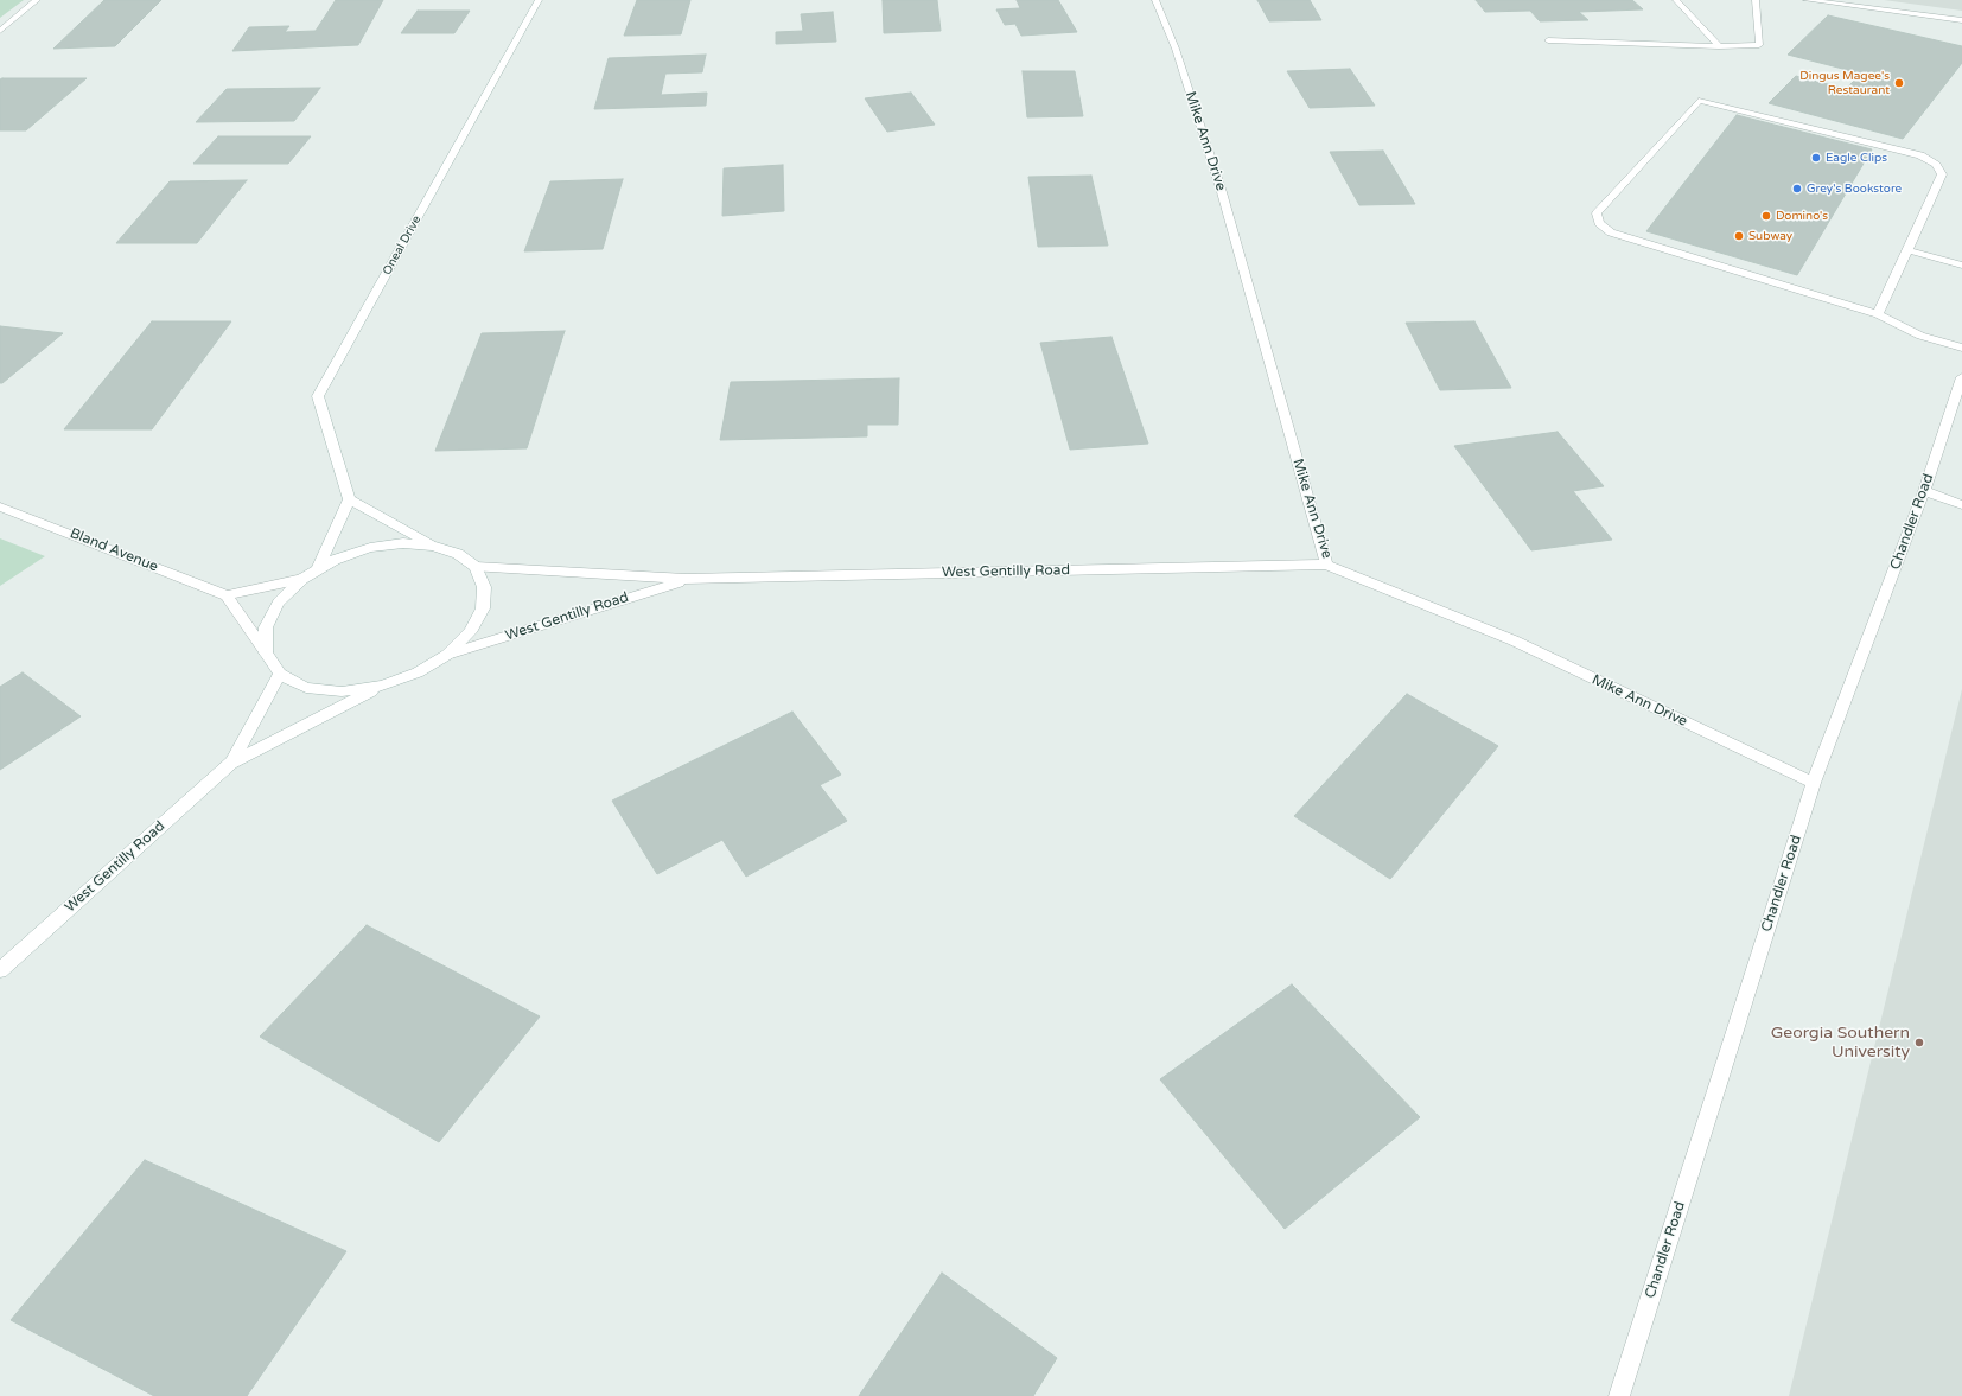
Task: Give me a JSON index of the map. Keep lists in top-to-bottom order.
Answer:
{
  "streets": {
    "street": [
      "Mike Ann Drive",
      "Oneal Drive",
      "Chandler Road",
      "Bland Avenue",
      "West Gentilly Road"
    ]
  },
  "crossings": [
    ["Mike Ann Drive", "Chandler Road"],
    ["Mike Ann Drive", "West Gentilly Road"]
  ],
  "places": [
    "Dingus Magee's Restaurant",
    "Eagle Clips",
    "Grey's Bookstore",
    "Domino's",
    "Subway",
    "Georgia Southern University"
  ]
}
